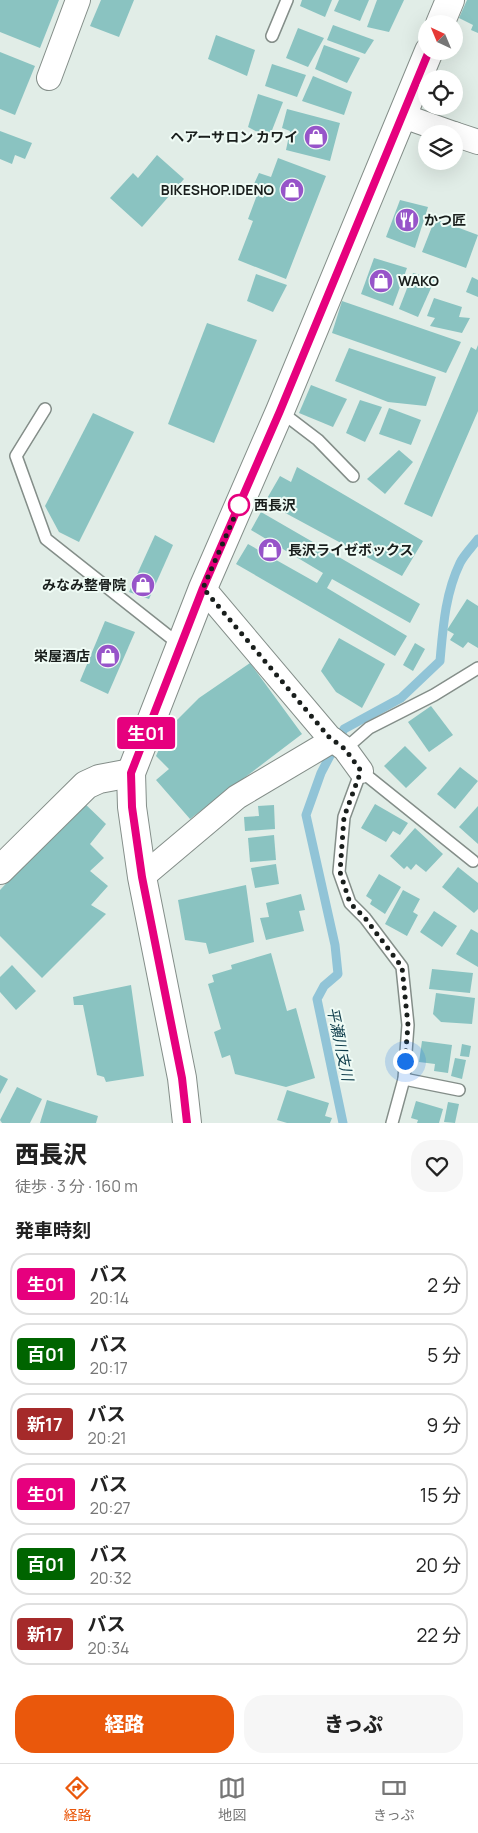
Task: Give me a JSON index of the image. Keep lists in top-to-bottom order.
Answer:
{
  "water": ["平瀬川支川"],
  "places": {
    "shop": [
      "ヘアーサロン カワイ",
      "BIKESHOP.IDENO",
      "WAKO",
      "長沢ライゼボックス",
      "みなみ整骨院",
      "栄屋酒店"
    ],
    "restaurant": ["かつ匠"],
    "other": ["西長沢"]
  },
  "lines": ["bus line 生01"],
  "north": "top left",
  "page": {
    "on_map": "生01",
    "heading": [
      ["西長沢", "徒歩 · 3 分 · 160 m"],
      "発車時刻"
    ],
    "list": [
      {
        "mark": "生01",
        "name": "バス",
        "note": "20:14",
        "value": "2 分"
      },
      {
        "mark": "百01",
        "name": "バス",
        "note": "20:17",
        "value": "5 分"
      },
      {
        "mark": "新17",
        "name": "バス",
        "note": "20:21",
        "value": "9 分"
      },
      {
        "mark": "生01",
        "name": "バス",
        "note": "20:27",
        "value": "15 分"
      },
      {
        "mark": "百01",
        "name": "バス",
        "note": "20:32",
        "value": "20 分"
      },
      {
        "mark": "新17",
        "name": "バス",
        "note": "20:34",
        "value": "22 分"
      }
    ],
    "buttons": ["経路", "きっぷ"],
    "tabs": ["経路", "地図", "きっぷ"]
  }
}
